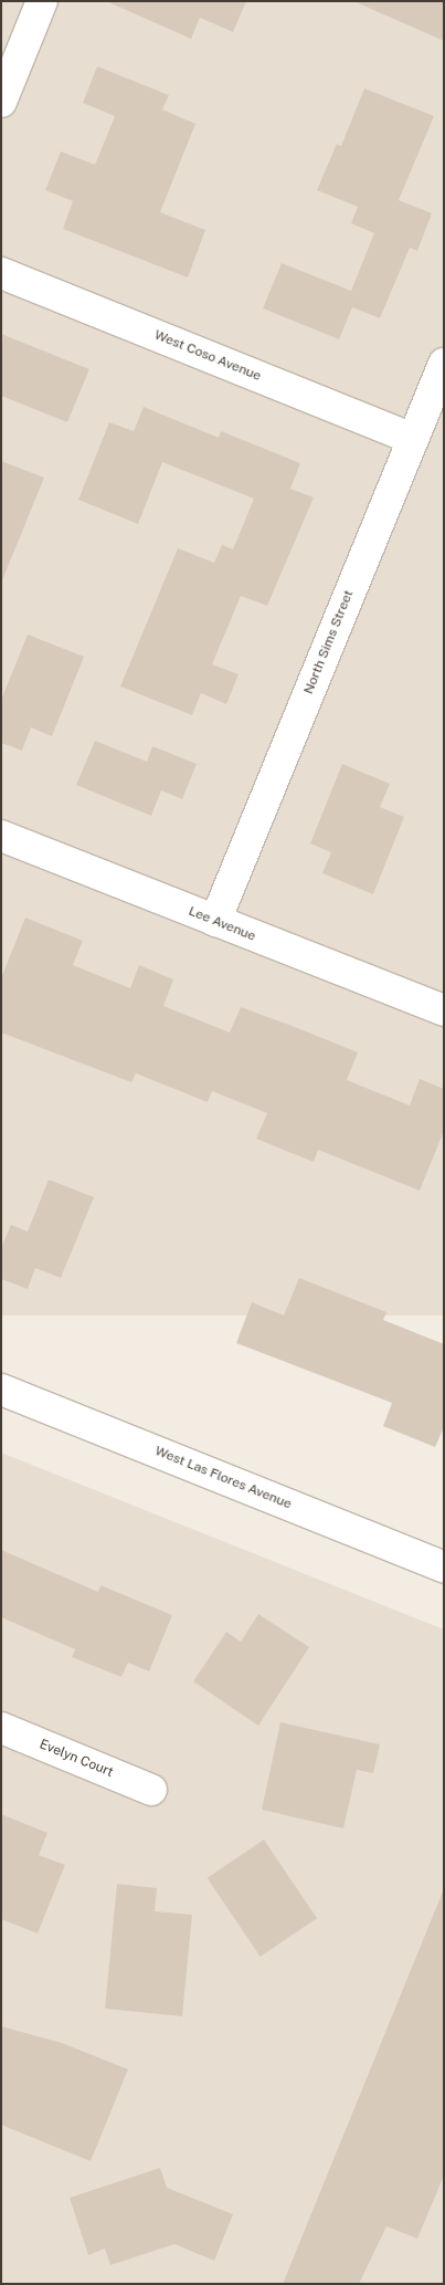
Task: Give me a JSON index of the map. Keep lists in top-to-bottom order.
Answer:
{
  "streets": {
    "street": [
      "West Coso Avenue",
      "North Sims Street",
      "Lee Avenue",
      "West Las Flores Avenue",
      "Evelyn Court"
    ]
  },
  "crossings": [
    ["West Coso Avenue", "North Sims Street"],
    ["North Sims Street", "Lee Avenue"]
  ]
}
